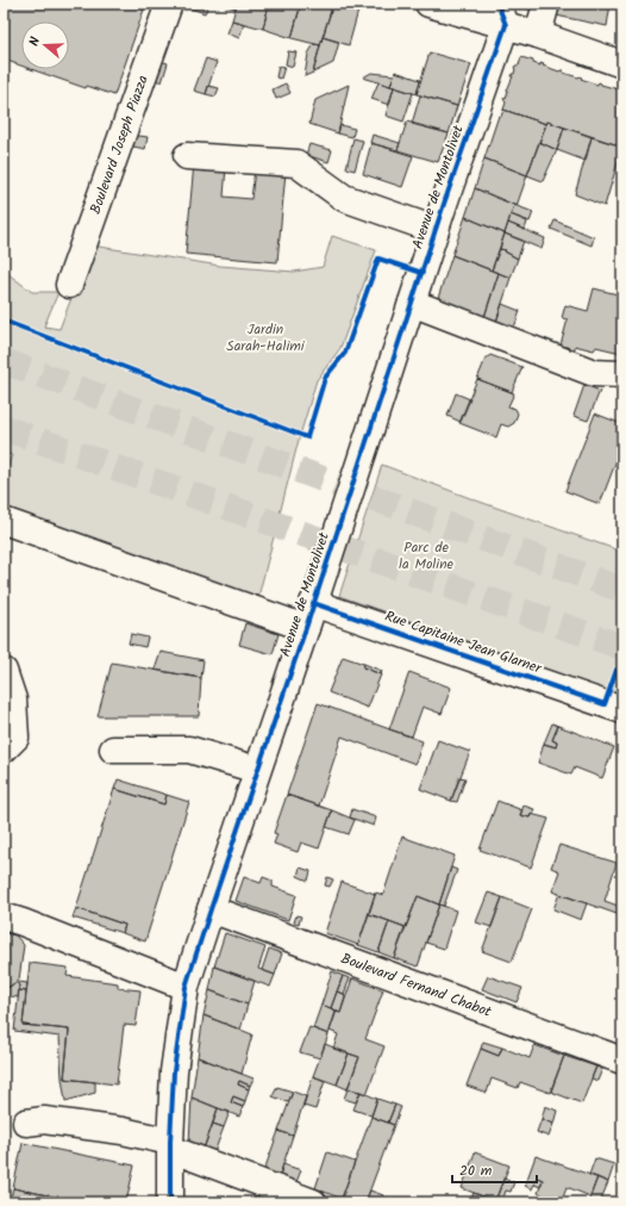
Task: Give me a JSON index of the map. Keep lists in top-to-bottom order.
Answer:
{
  "streets": {
    "street": [
      "Boulevard Joseph Piazza",
      "Avenue de Montolivet",
      "Rue Capitaine Jean Glarner",
      "Boulevard Fernand Chabot"
    ]
  },
  "crossings": [
    ["Avenue de Montolivet", "Rue Capitaine Jean Glarner"],
    ["Avenue de Montolivet", "Boulevard Fernand Chabot"]
  ],
  "parks": ["Jardin Sarah-Halimi", "Parc de la Moline"],
  "scale_bar": "20 m",
  "north": "left"
}
